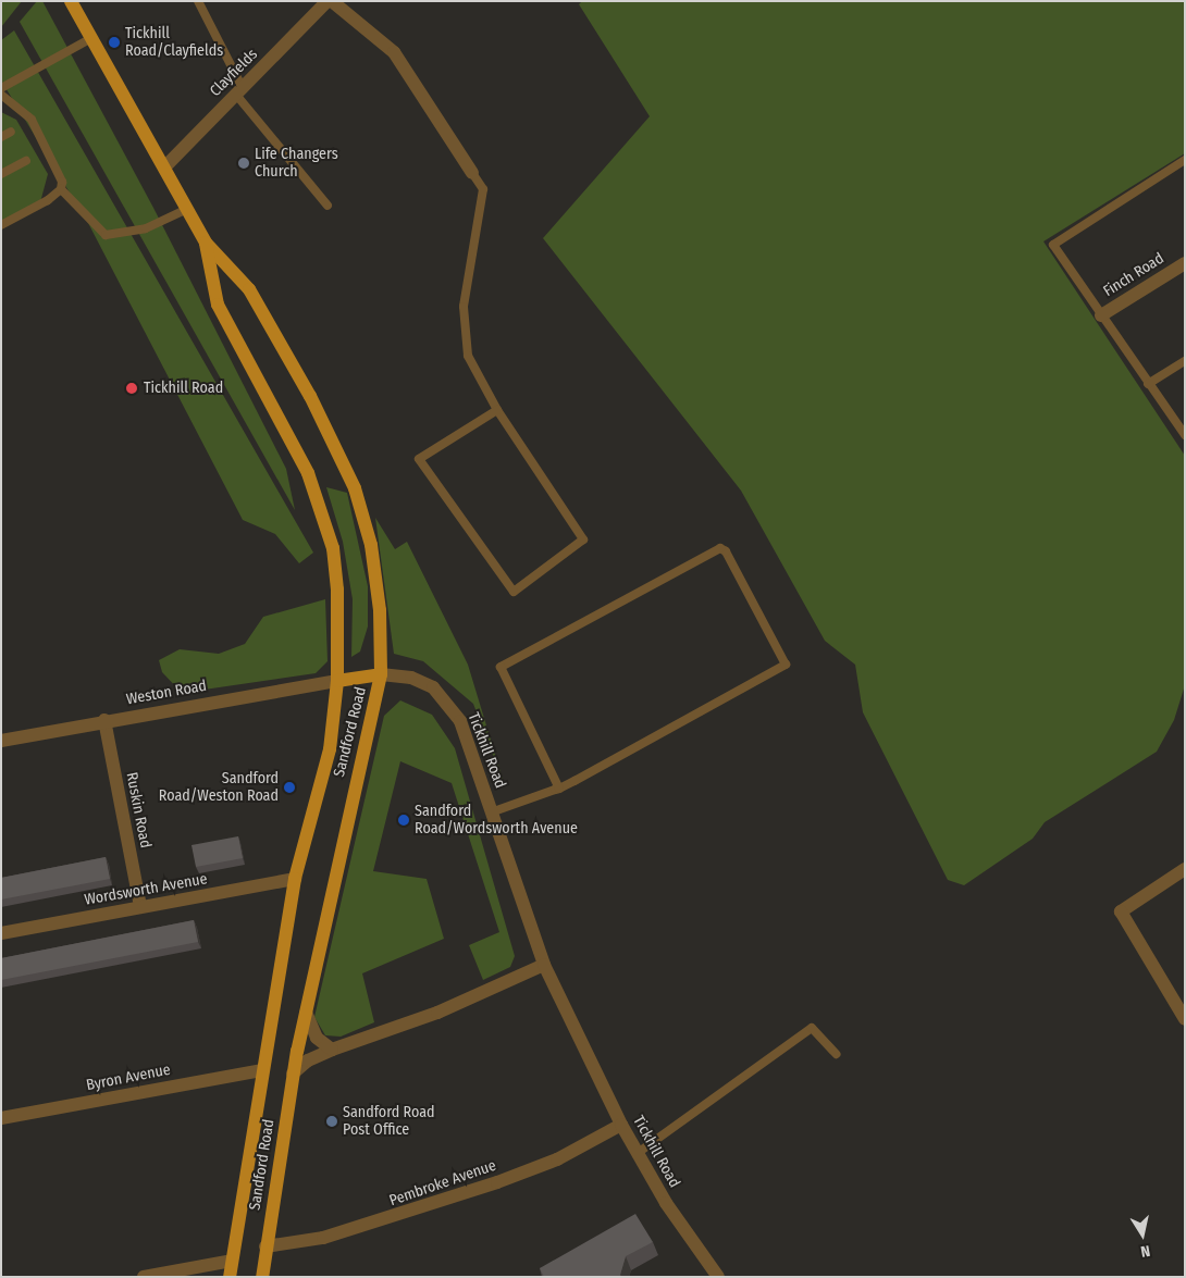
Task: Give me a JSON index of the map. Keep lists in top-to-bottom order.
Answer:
{
  "streets": {
    "main road": ["Sandford Road"],
    "street": [
      "Clayfields",
      "Finch Road",
      "Weston Road",
      "Tickhill Road",
      "Ruskin Road",
      "Wordsworth Avenue",
      "Byron Avenue",
      "Pembroke Avenue"
    ]
  },
  "crossings": [
    ["Weston Road", "Sandford Road"],
    ["Weston Road", "Ruskin Road"],
    ["Sandford Road", "Tickhill Road"],
    ["Sandford Road", "Wordsworth Avenue"],
    ["Sandford Road", "Byron Avenue"],
    ["Sandford Road", "Pembroke Avenue"],
    ["Tickhill Road", "Pembroke Avenue"],
    ["Ruskin Road", "Wordsworth Avenue"]
  ],
  "places": [
    "Tickhill Road/Clayfields",
    "Life Changers Church",
    "Tickhill Road",
    "Sandford Road/Weston Road",
    "Sandford Road/Wordsworth Avenue",
    "Sandford Road Post Office"
  ],
  "north": "bottom"
}
